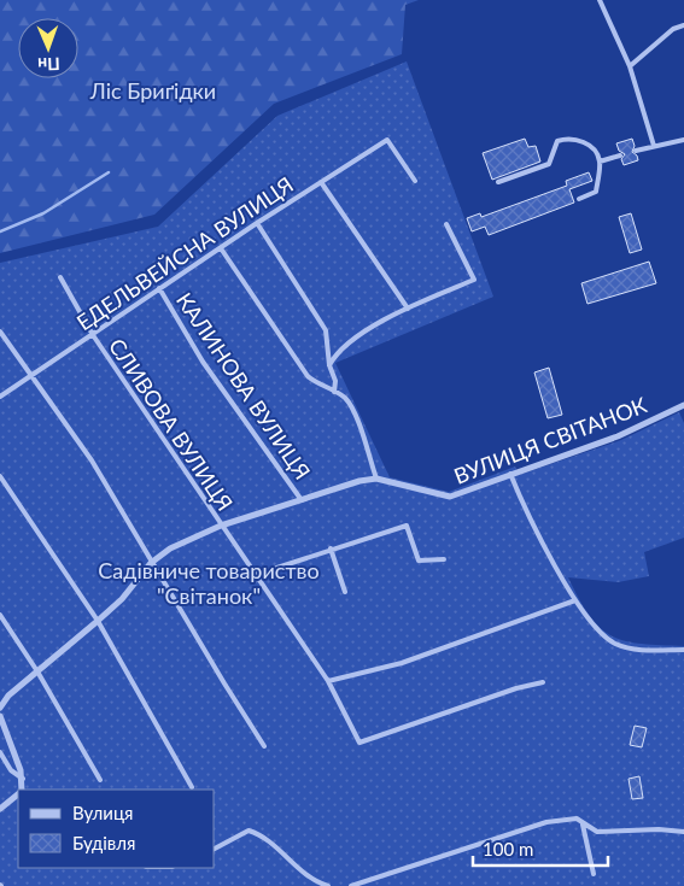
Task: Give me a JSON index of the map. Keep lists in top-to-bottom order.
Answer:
{
  "streets": {
    "street": ["ВУЛИЦЯ СВІТАНОК"],
    "lane": ["ЕДЕЛЬВЕЙСНА ВУЛИЦЯ", "КАЛИНОВА ВУЛИЦЯ", "СЛИВОВА ВУЛИЦЯ"]
  },
  "crossings": [
    ["ЕДЕЛЬВЕЙСНА ВУЛИЦЯ", "КАЛИНОВА ВУЛИЦЯ"],
    ["ЕДЕЛЬВЕЙСНА ВУЛИЦЯ", "СЛИВОВА ВУЛИЦЯ"],
    ["КАЛИНОВА ВУЛИЦЯ", "ВУЛИЦЯ СВІТАНОК"],
    ["СЛИВОВА ВУЛИЦЯ", "ВУЛИЦЯ СВІТАНОК"]
  ],
  "parks": ["Ліс Бриґідки", "Садівниче товариство \"Світанок\""],
  "legend": ["Вулиця", "Будівля"],
  "scale_bar": "100 m",
  "north": "bottom"
}
